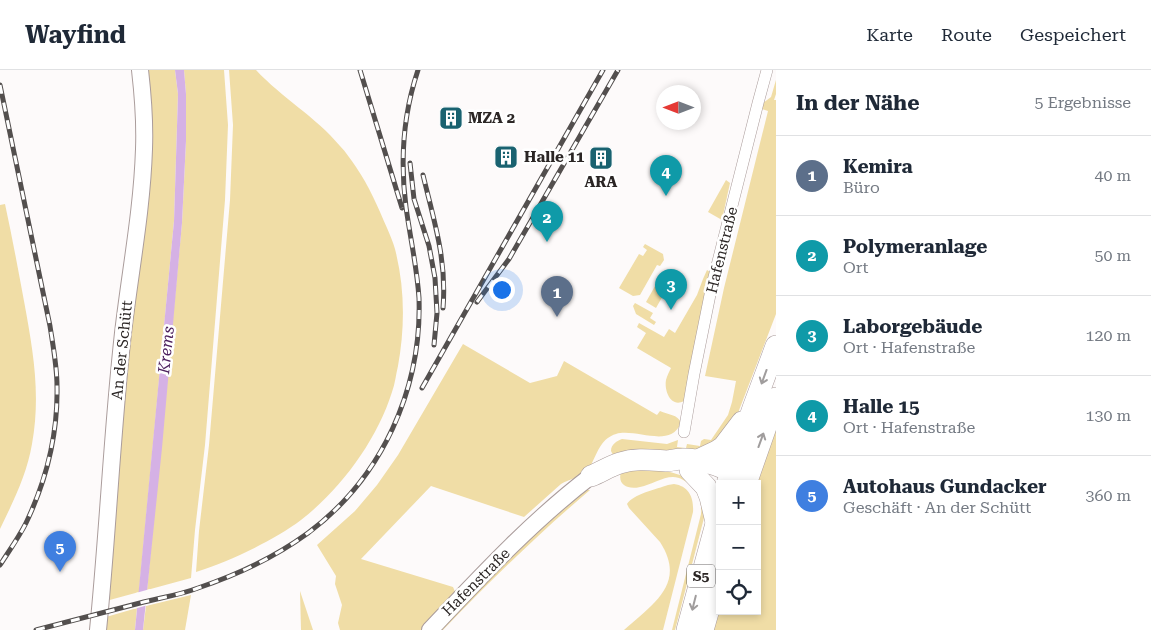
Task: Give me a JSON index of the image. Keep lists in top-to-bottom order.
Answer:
{
  "streets": {
    "highway": ["S5"],
    "street": ["Hafenstraße", "An der Schütt"]
  },
  "water": ["Krems"],
  "places": {
    "building": ["MZA 2", "Halle 11", "ARA"]
  },
  "north": "left",
  "page": {
    "header": "Wayfind",
    "nav": ["Karte", "Route", "Gespeichert"],
    "heading": ["In der Nähe", "5 Ergebnisse"],
    "list": [
      {
        "mark": "1",
        "name": "Kemira",
        "note": "Büro",
        "value": "40 m"
      },
      {
        "mark": "2",
        "name": "Polymeranlage",
        "note": "Ort",
        "value": "50 m"
      },
      {
        "mark": "3",
        "name": "Laborgebäude",
        "note": "Ort · Hafenstraße",
        "value": "120 m"
      },
      {
        "mark": "4",
        "name": "Halle 15",
        "note": "Ort · Hafenstraße",
        "value": "130 m"
      },
      {
        "mark": "5",
        "name": "Autohaus Gundacker",
        "note": "Geschäft · An der Schütt",
        "value": "360 m"
      }
    ],
    "pins": [
      "4",
      "2",
      "3",
      "1",
      "5"
    ],
    "map_buttons": ["+", "−"]
  }
}
